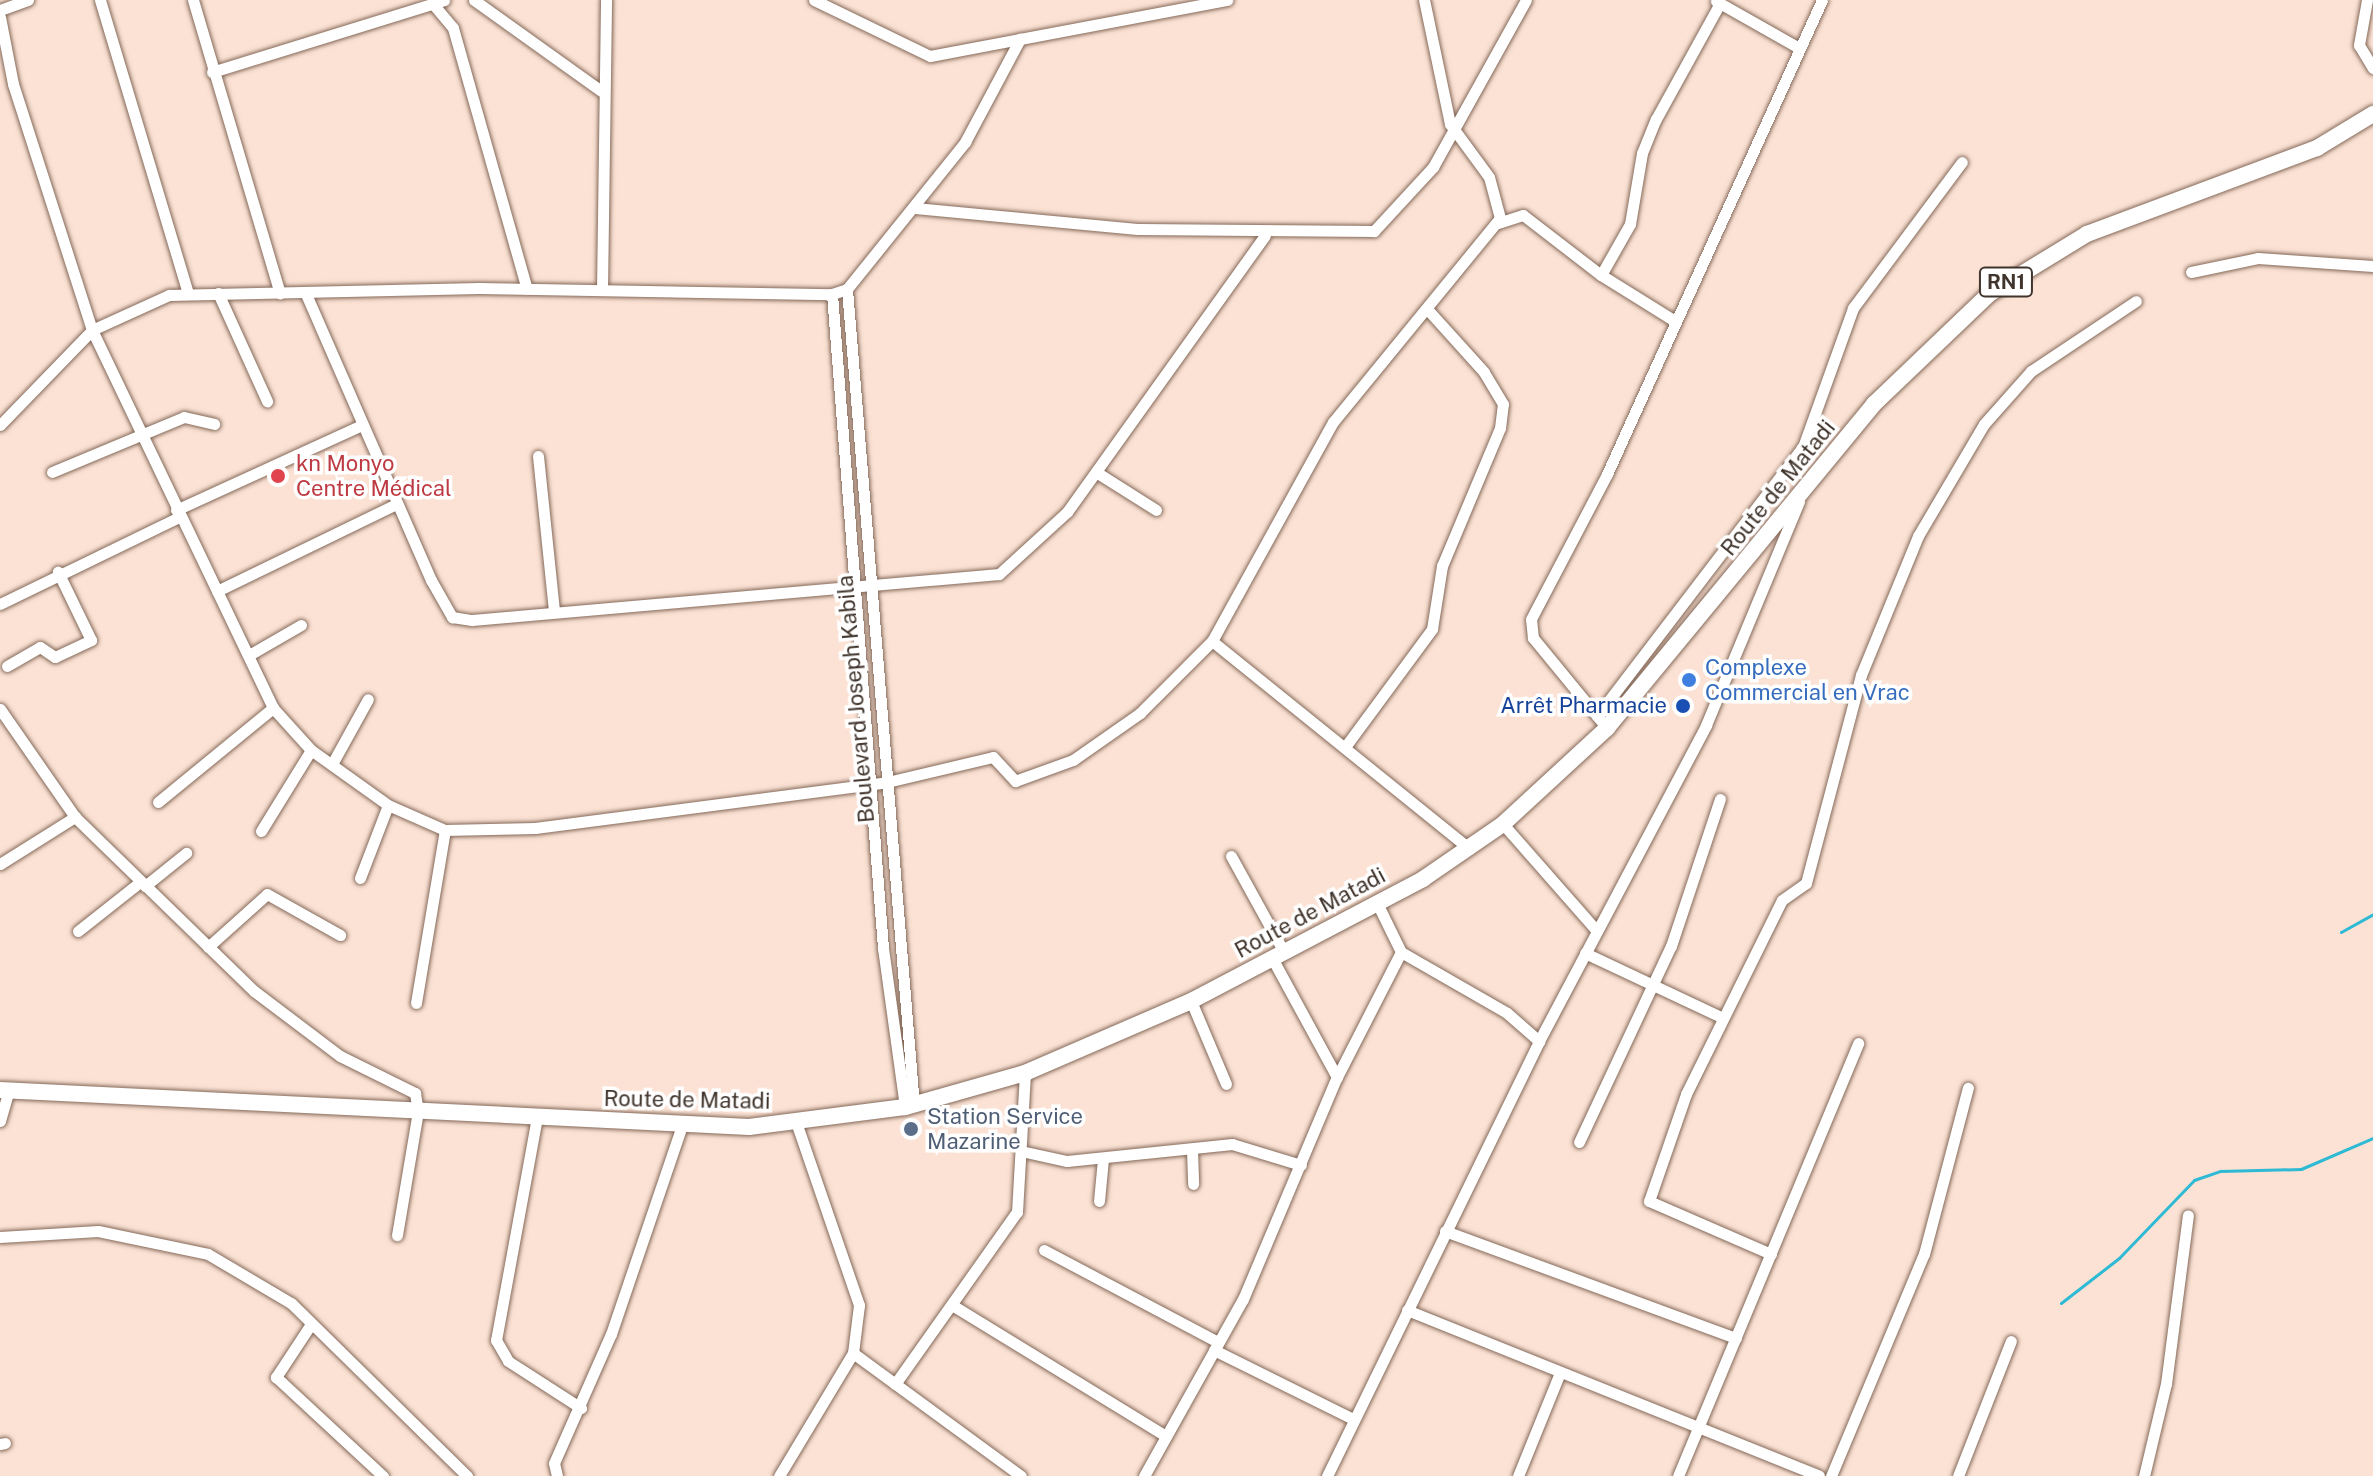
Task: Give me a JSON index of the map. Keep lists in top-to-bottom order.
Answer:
{
  "streets": {
    "highway": ["RN1", "Route de Matadi"],
    "street": ["Boulevard Joseph Kabila"]
  },
  "crossings": [
    ["Route de Matadi", "Boulevard Joseph Kabila"]
  ],
  "places": [
    "kn Monyo Centre Médical",
    "Complexe Commercial en Vrac",
    "Arrêt Pharmacie",
    "Station Service Mazarine"
  ]
}
